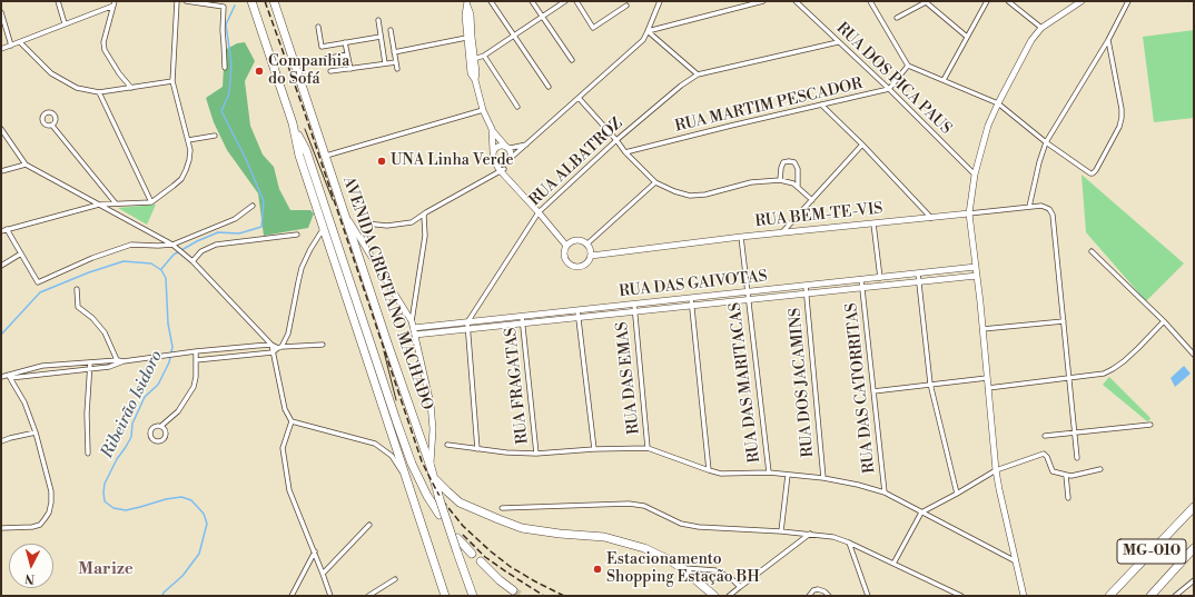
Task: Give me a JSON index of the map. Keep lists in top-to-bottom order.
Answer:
{
  "streets": {
    "highway": ["AVENIDA CRISTIANO MACHADO", "MG-010"],
    "street": [
      "RUA DOS PICA PAUS",
      "RUA MARTIM PESCADOR",
      "RUA ALBATROZ",
      "RUA BEM-TE-VIS",
      "RUA DAS GAIVOTAS",
      "RUA DAS EMAS",
      "RUA DAS MARITACAS",
      "RUA DOS JACAMINS",
      "RUA FRAGATAS",
      "RUA DAS CATORRITAS"
    ]
  },
  "crossings": [
    ["RUA DOS PICA PAUS", "RUA MARTIM PESCADOR"],
    ["RUA DOS PICA PAUS", "RUA ALBATROZ"],
    ["RUA ALBATROZ", "RUA DAS GAIVOTAS"],
    ["RUA BEM-TE-VIS", "RUA DAS MARITACAS"],
    ["RUA DAS GAIVOTAS", "RUA DAS EMAS"],
    ["RUA DAS GAIVOTAS", "RUA DAS MARITACAS"],
    ["RUA DAS GAIVOTAS", "RUA DOS JACAMINS"],
    ["RUA DAS GAIVOTAS", "RUA FRAGATAS"],
    ["RUA DAS GAIVOTAS", "RUA DAS CATORRITAS"]
  ],
  "districts": ["Marize"],
  "water": ["Ribeirão Isidoro"],
  "places": ["Companhia do Sofá", "UNA Linha Verde", "Estacionamento Shopping Estação BH"],
  "north": "bottom"
}
